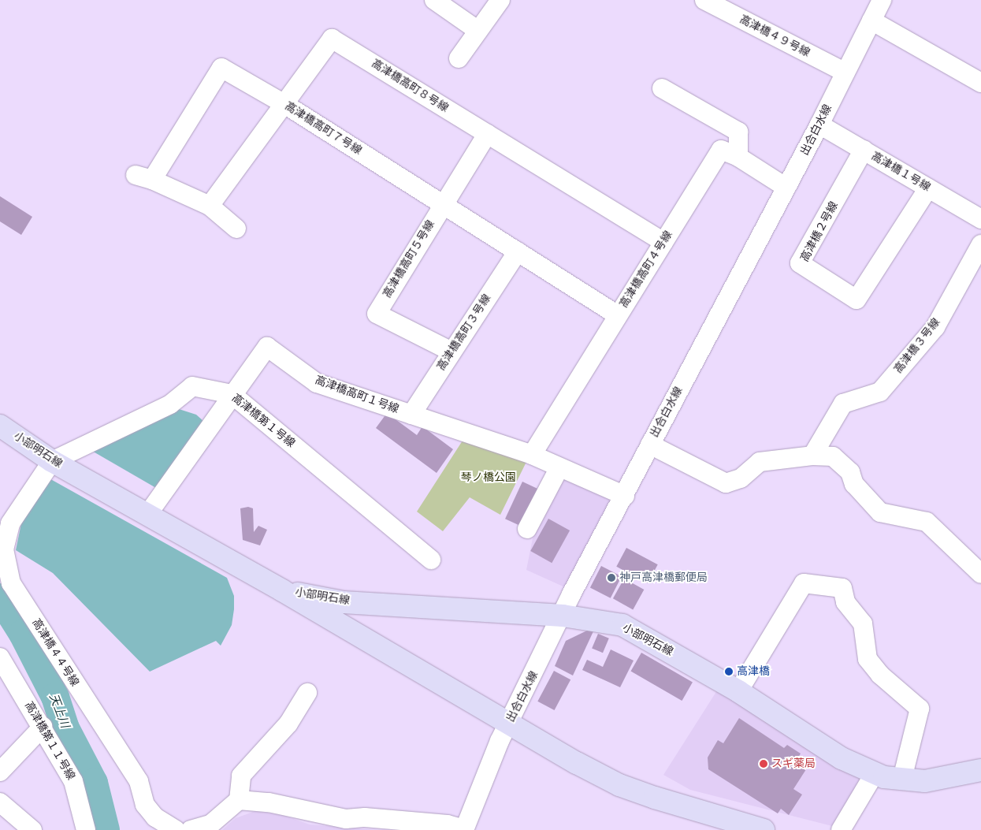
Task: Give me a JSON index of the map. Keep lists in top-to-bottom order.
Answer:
{
  "streets": {
    "main road": ["小部明石線"],
    "street": [
      "高津橋４９号線",
      "高津橋高町８号線",
      "高津橋高町７号線",
      "出合白水線",
      "高津橋１号線",
      "高津橋２号線",
      "高津橋高町５号線",
      "高津橋高町４号線",
      "高津橋高町３号線",
      "高津橋３号線",
      "高津橋高町１号線",
      "高津橋第１号線",
      "高津橋４４号線",
      "高津橋第１１号線"
    ]
  },
  "crossings": [
    ["高津橋４９号線", "出合白水線"],
    ["高津橋高町８号線", "高津橋高町７号線"],
    ["高津橋高町８号線", "高津橋高町５号線"],
    ["高津橋高町８号線", "高津橋高町４号線"],
    ["高津橋高町７号線", "高津橋高町５号線"],
    ["高津橋高町７号線", "高津橋高町４号線"],
    ["高津橋高町７号線", "高津橋高町３号線"],
    ["出合白水線", "高津橋１号線"],
    ["出合白水線", "高津橋高町４号線"],
    ["出合白水線", "高津橋高町１号線"],
    ["出合白水線", "小部明石線"],
    ["高津橋１号線", "高津橋２号線"],
    ["高津橋高町５号線", "高津橋高町３号線"],
    ["高津橋高町４号線", "高津橋高町１号線"],
    ["高津橋高町３号線", "高津橋高町１号線"],
    ["高津橋高町１号線", "高津橋第１号線"],
    ["高津橋高町１号線", "小部明石線"],
    ["高津橋第１号線", "小部明石線"],
    ["高津橋第１号線", "高津橋４４号線"],
    ["小部明石線", "高津橋４４号線"]
  ],
  "water": ["天上川"],
  "parks": ["琴ノ橋公園"],
  "places": ["神戸高津橋郵便局", "高津橋", "スギ薬局"]
}
